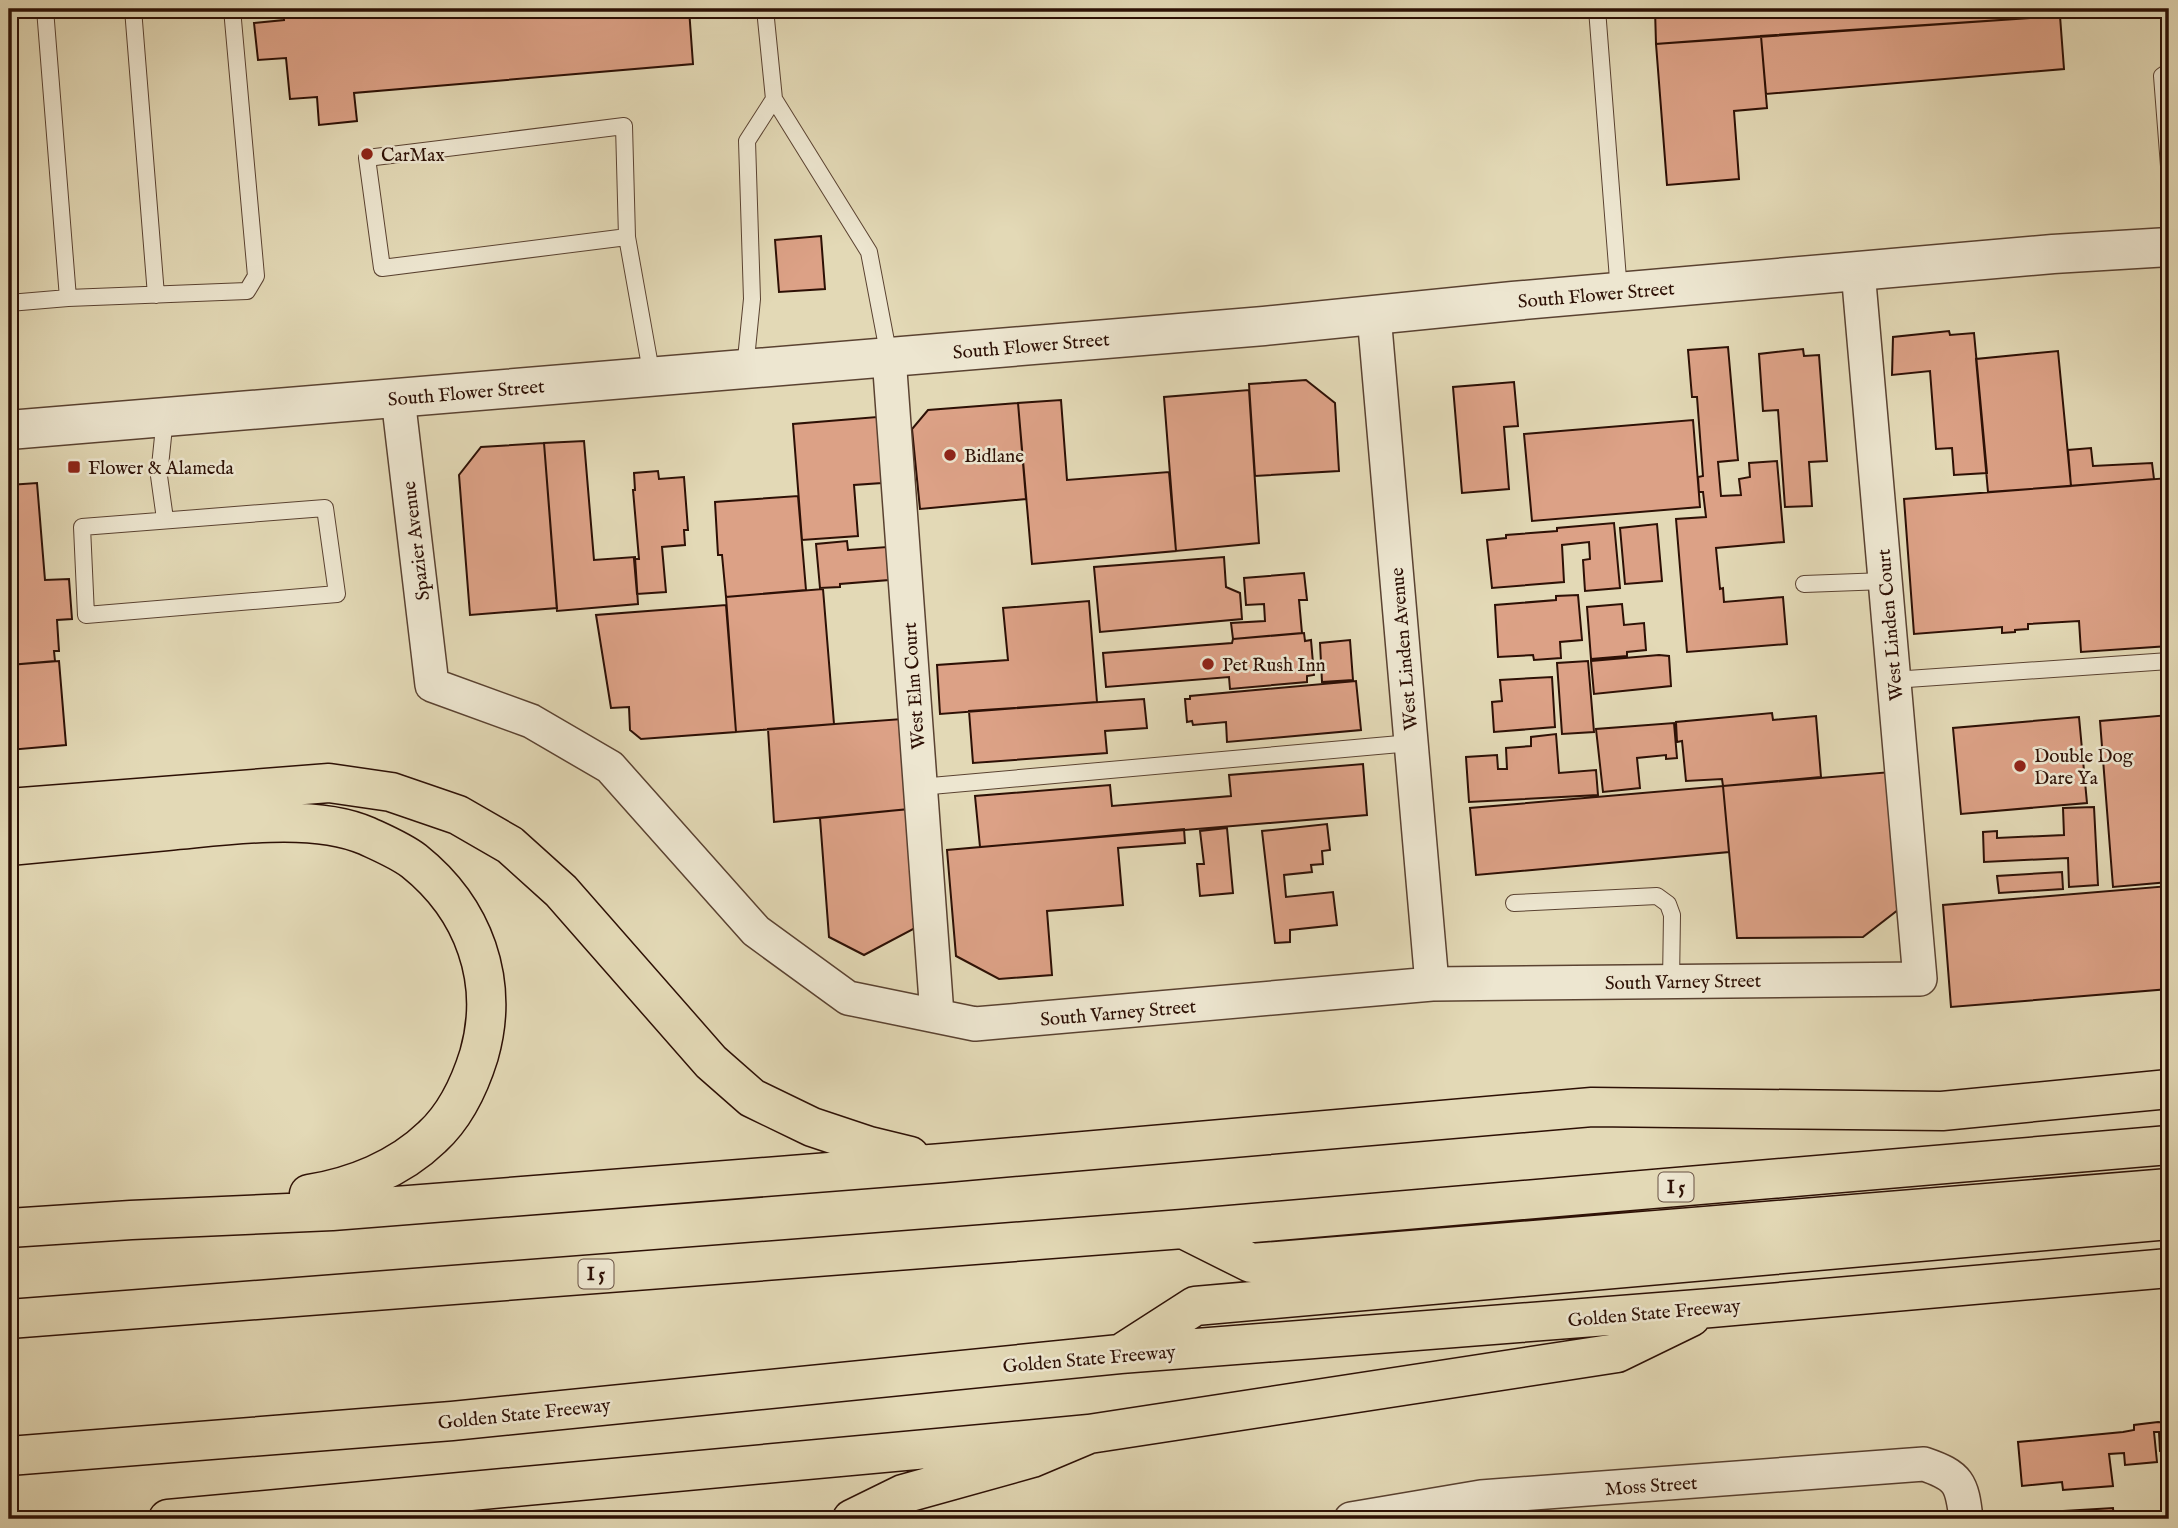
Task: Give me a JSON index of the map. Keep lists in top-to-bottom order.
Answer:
{
  "streets": {
    "highway": ["I 5", "Golden State Freeway"],
    "street": [
      "South Flower Street",
      "Spazier Avenue",
      "West Linden Court",
      "West Linden Avenue",
      "West Elm Court",
      "South Varney Street",
      "Moss Street"
    ]
  },
  "crossings": [
    ["South Flower Street", "Spazier Avenue"],
    ["South Flower Street", "West Linden Court"],
    ["South Flower Street", "West Linden Avenue"],
    ["South Flower Street", "West Elm Court"],
    ["Spazier Avenue", "South Varney Street"],
    ["West Linden Court", "South Varney Street"],
    ["West Linden Avenue", "South Varney Street"],
    ["West Elm Court", "South Varney Street"]
  ],
  "places": {
    "other": [
      "CarMax",
      "Bidlane",
      "Pet Rush Inn",
      "Double Dog Dare Ya"
    ],
    "transit": ["Flower & Alameda"]
  }
}
